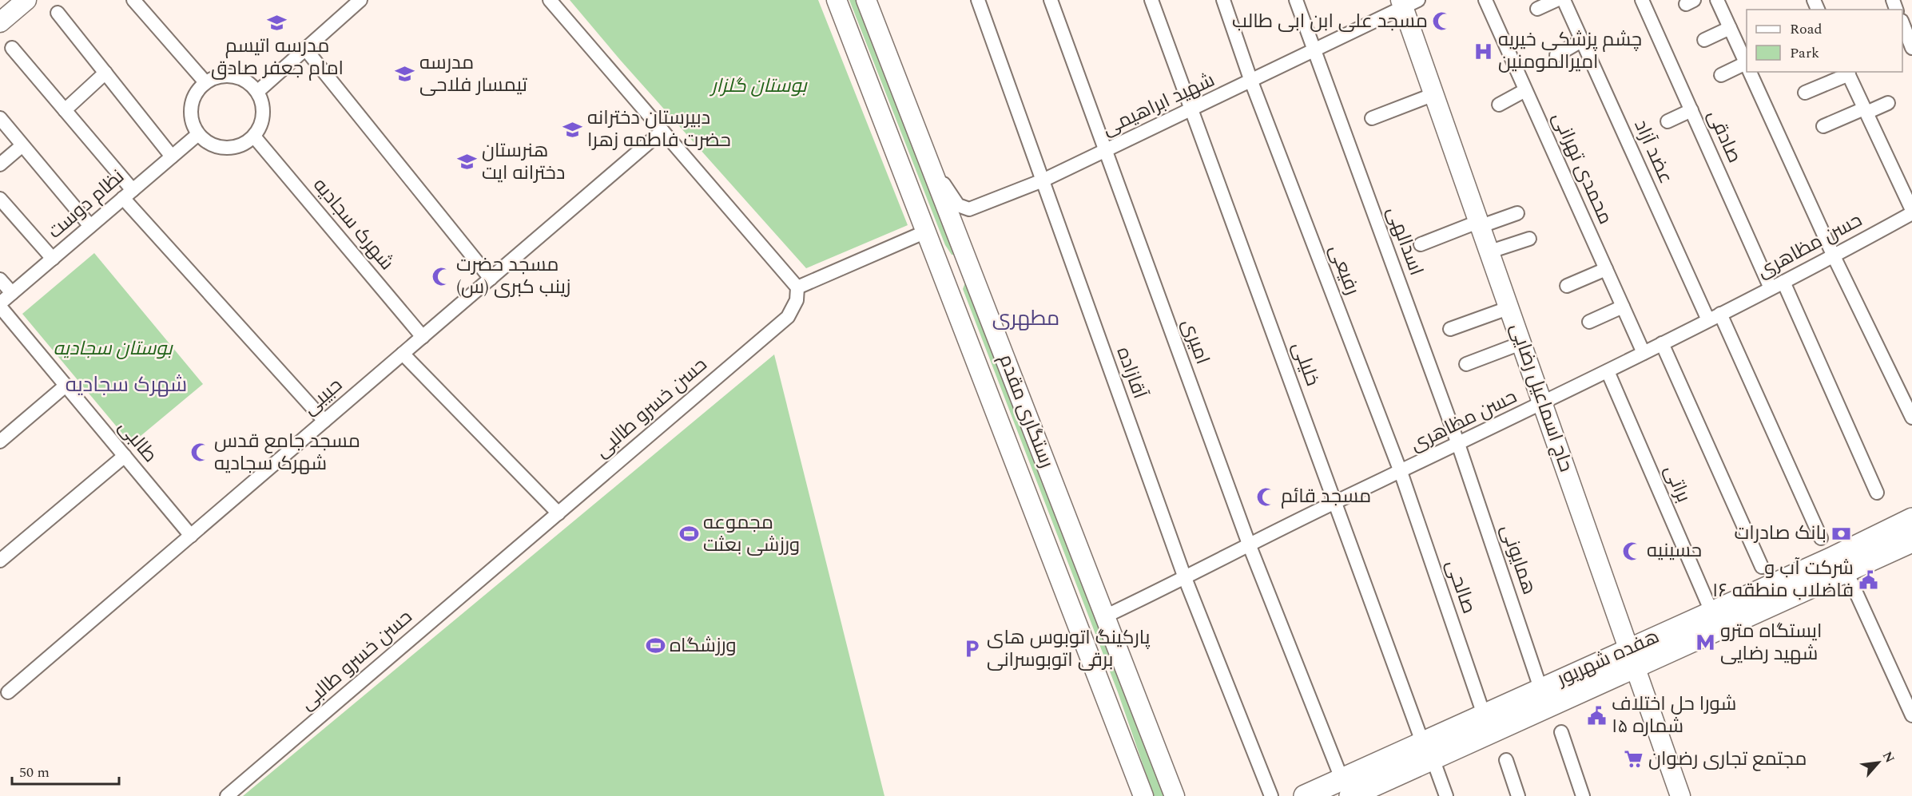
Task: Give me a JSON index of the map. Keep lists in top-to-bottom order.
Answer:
{
  "streets": {
    "main road": ["حاج اسماعیل رضایی", "رستگاری مقدم", "هفده شهریور"],
    "street": [
      "شهید ابراهیمی",
      "صادقی",
      "عضد آزاد",
      "محمدی تهرانی",
      "نظام دوست",
      "شهرک سجادیه",
      "اسدالهی",
      "حسن مظاهری",
      "رفیعی",
      "امیری",
      "خلیلی",
      "آقازاده",
      "حبیبی",
      "حسن خسرو طالبی",
      "طالبی",
      "براتی",
      "همایونی",
      "صالحی"
    ]
  },
  "crossings": [
    ["شهید ابراهیمی", "اسدالهی"],
    ["شهید ابراهیمی", "رفیعی"],
    ["شهید ابراهیمی", "امیری"],
    ["شهید ابراهیمی", "خلیلی"],
    ["شهید ابراهیمی", "آقازاده"],
    ["شهید ابراهیمی", "حاج اسماعیل رضایی"],
    ["شهید ابراهیمی", "رستگاری مقدم"],
    ["صادقی", "حسن مظاهری"],
    ["عضد آزاد", "حسن مظاهری"],
    ["محمدی تهرانی", "حسن مظاهری"],
    ["نظام دوست", "شهرک سجادیه"],
    ["نظام دوست", "طالبی"],
    ["شهرک سجادیه", "حبیبی"],
    ["اسدالهی", "حسن مظاهری"],
    ["اسدالهی", "همایونی"],
    ["حسن مظاهری", "رفیعی"],
    ["حسن مظاهری", "امیری"],
    ["حسن مظاهری", "خلیلی"],
    ["حسن مظاهری", "آقازاده"],
    ["حسن مظاهری", "حاج اسماعیل رضایی"],
    ["حسن مظاهری", "رستگاری مقدم"],
    ["حسن مظاهری", "براتی"],
    ["حسن مظاهری", "همایونی"],
    ["حسن مظاهری", "صالحی"],
    ["رفیعی", "صالحی"],
    ["امیری", "هفده شهریور"],
    ["خلیلی", "هفده شهریور"],
    ["حبیبی", "طالبی"],
    ["حاج اسماعیل رضایی", "هفده شهریور"],
    ["براتی", "هفده شهریور"],
    ["همایونی", "هفده شهریور"],
    ["صالحی", "هفده شهریور"]
  ],
  "districts": ["مطهری", "شهرک سجادیه"],
  "parks": ["بوستان گلزار", "بوستان سجادیه"],
  "places": {
    "mosque": [
      "مسجد علی ابن ابی طالب",
      "مسجد حضرت زینب کبری (س)",
      "مسجد جامع قدس شهرک سجادیه",
      "مسجد قائم",
      "حسینیه"
    ],
    "school or university": [
      "مدرسه اتیسم امام جعفر صادق",
      "مدرسه تیمسار فلاحی",
      "دبیرستان دخترانه حضرت فاطمه زهرا",
      "هنرستان دخترانه ایت"
    ],
    "hospital": ["چشم پزشکی خیریه امیرالمومنین"],
    "bank": ["بانک صادرات"],
    "sports": ["مجموعه ورزشی بعثت", "ورزشگاه"],
    "public building": ["شرکت آب و فاضلاب منطقه ۱۶", "شورا حل اختلاف شماره ۱۵"],
    "metro station": ["ایستگاه مترو شهید رضایی"],
    "parking": ["پارکینگ اتوبوس های برقی اتوبوسرانی"],
    "supermarket": ["مجتمع تجاری رضوان"]
  },
  "legend": ["Road", "Park"],
  "scale_bar": "50 m",
  "north": "top right"
}
